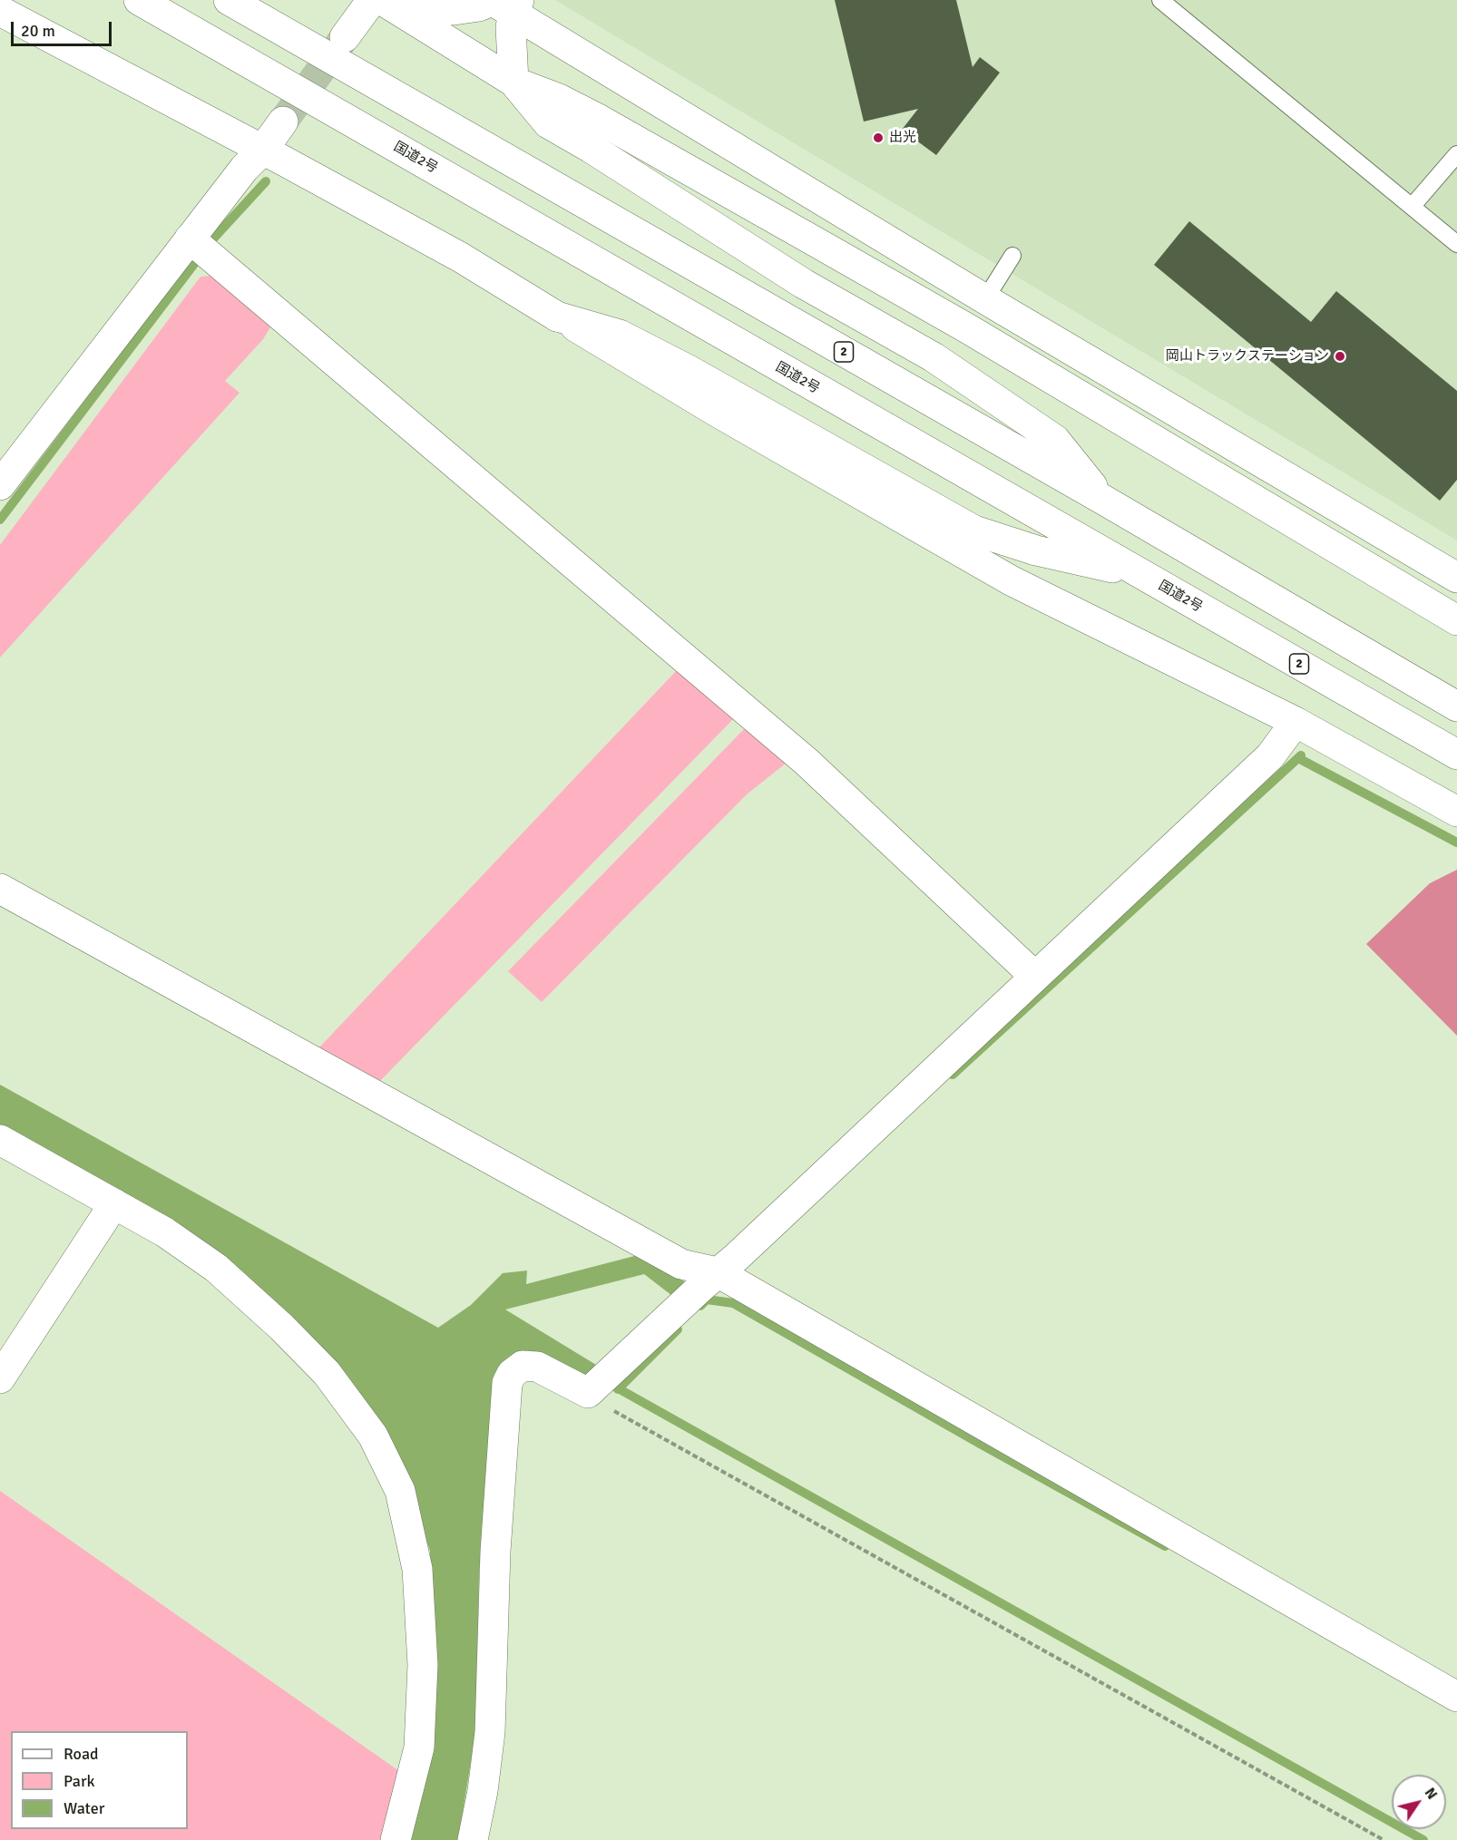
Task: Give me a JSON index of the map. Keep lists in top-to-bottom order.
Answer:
{
  "streets": {
    "main road": ["国道2号", "2"]
  },
  "places": ["出光", "岡山トラックステーション"],
  "legend": ["Road", "Park", "Water"],
  "scale_bar": "20 m",
  "north": "top right"
}
